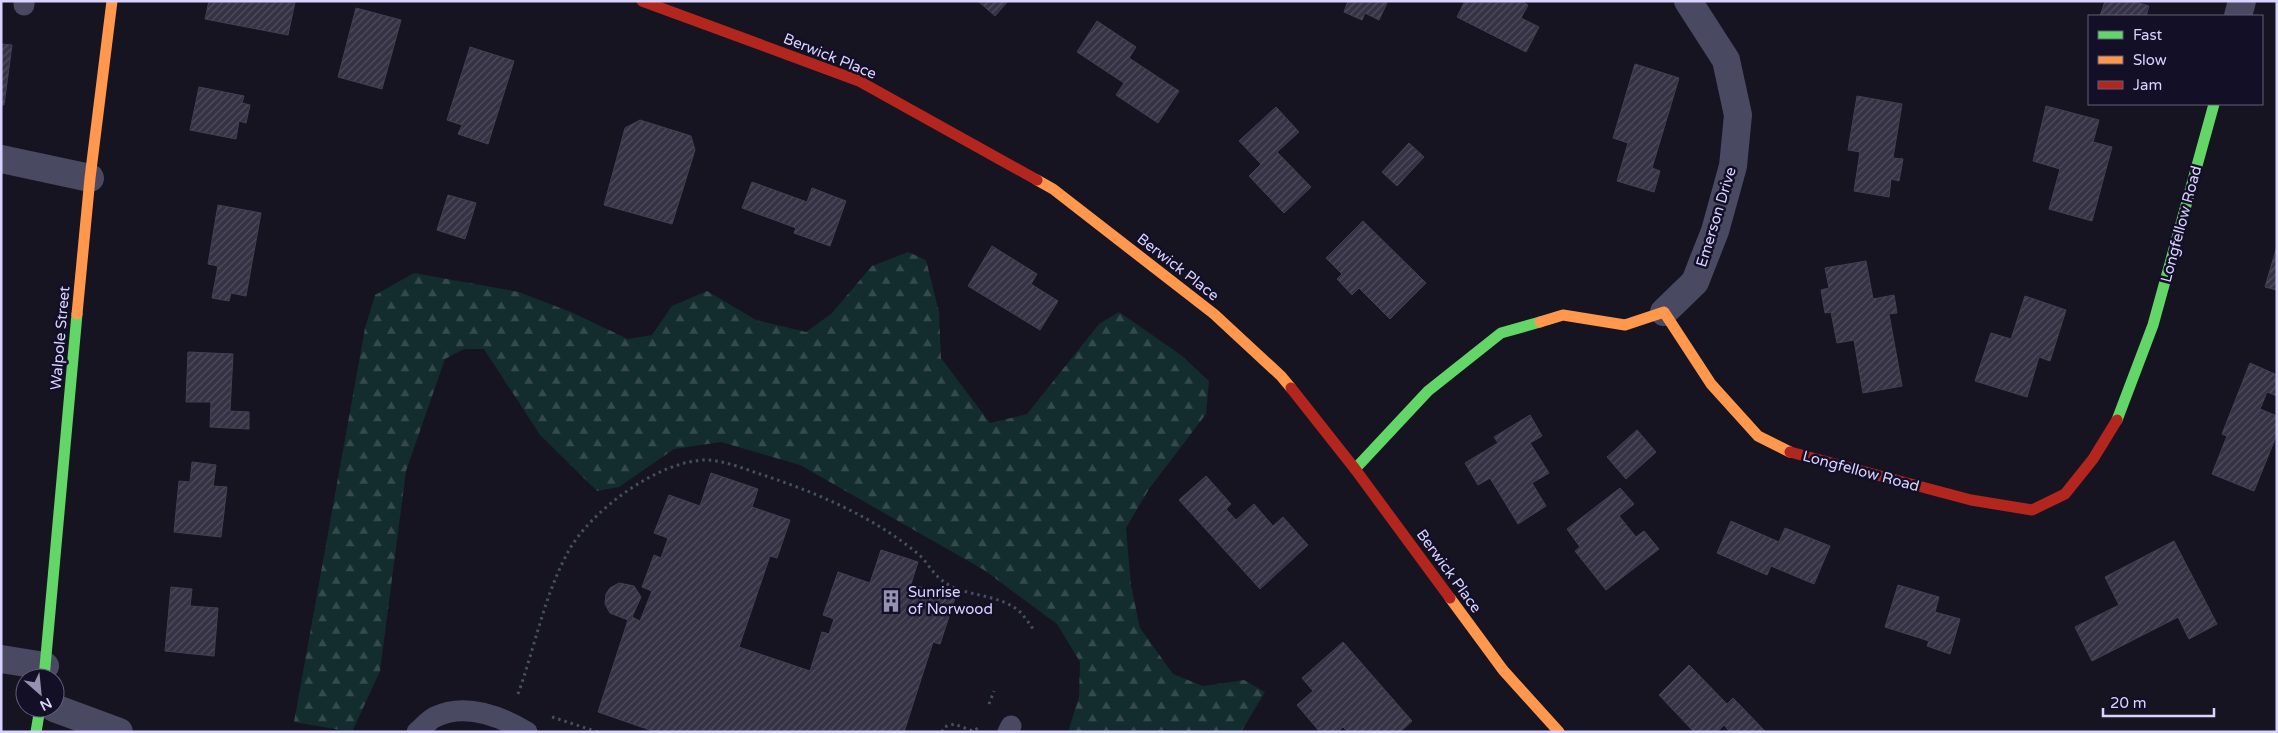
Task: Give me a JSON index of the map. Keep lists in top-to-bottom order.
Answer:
{
  "streets": {
    "street": [
      "Berwick Place",
      "Emerson Drive",
      "Longfellow Road",
      "Walpole Street"
    ]
  },
  "crossings": [
    ["Emerson Drive", "Longfellow Road"]
  ],
  "places": {
    "building": ["Sunrise of Norwood"]
  },
  "legend": ["Fast", "Slow", "Jam"],
  "scale_bar": "20 m",
  "north": "bottom right"
}
